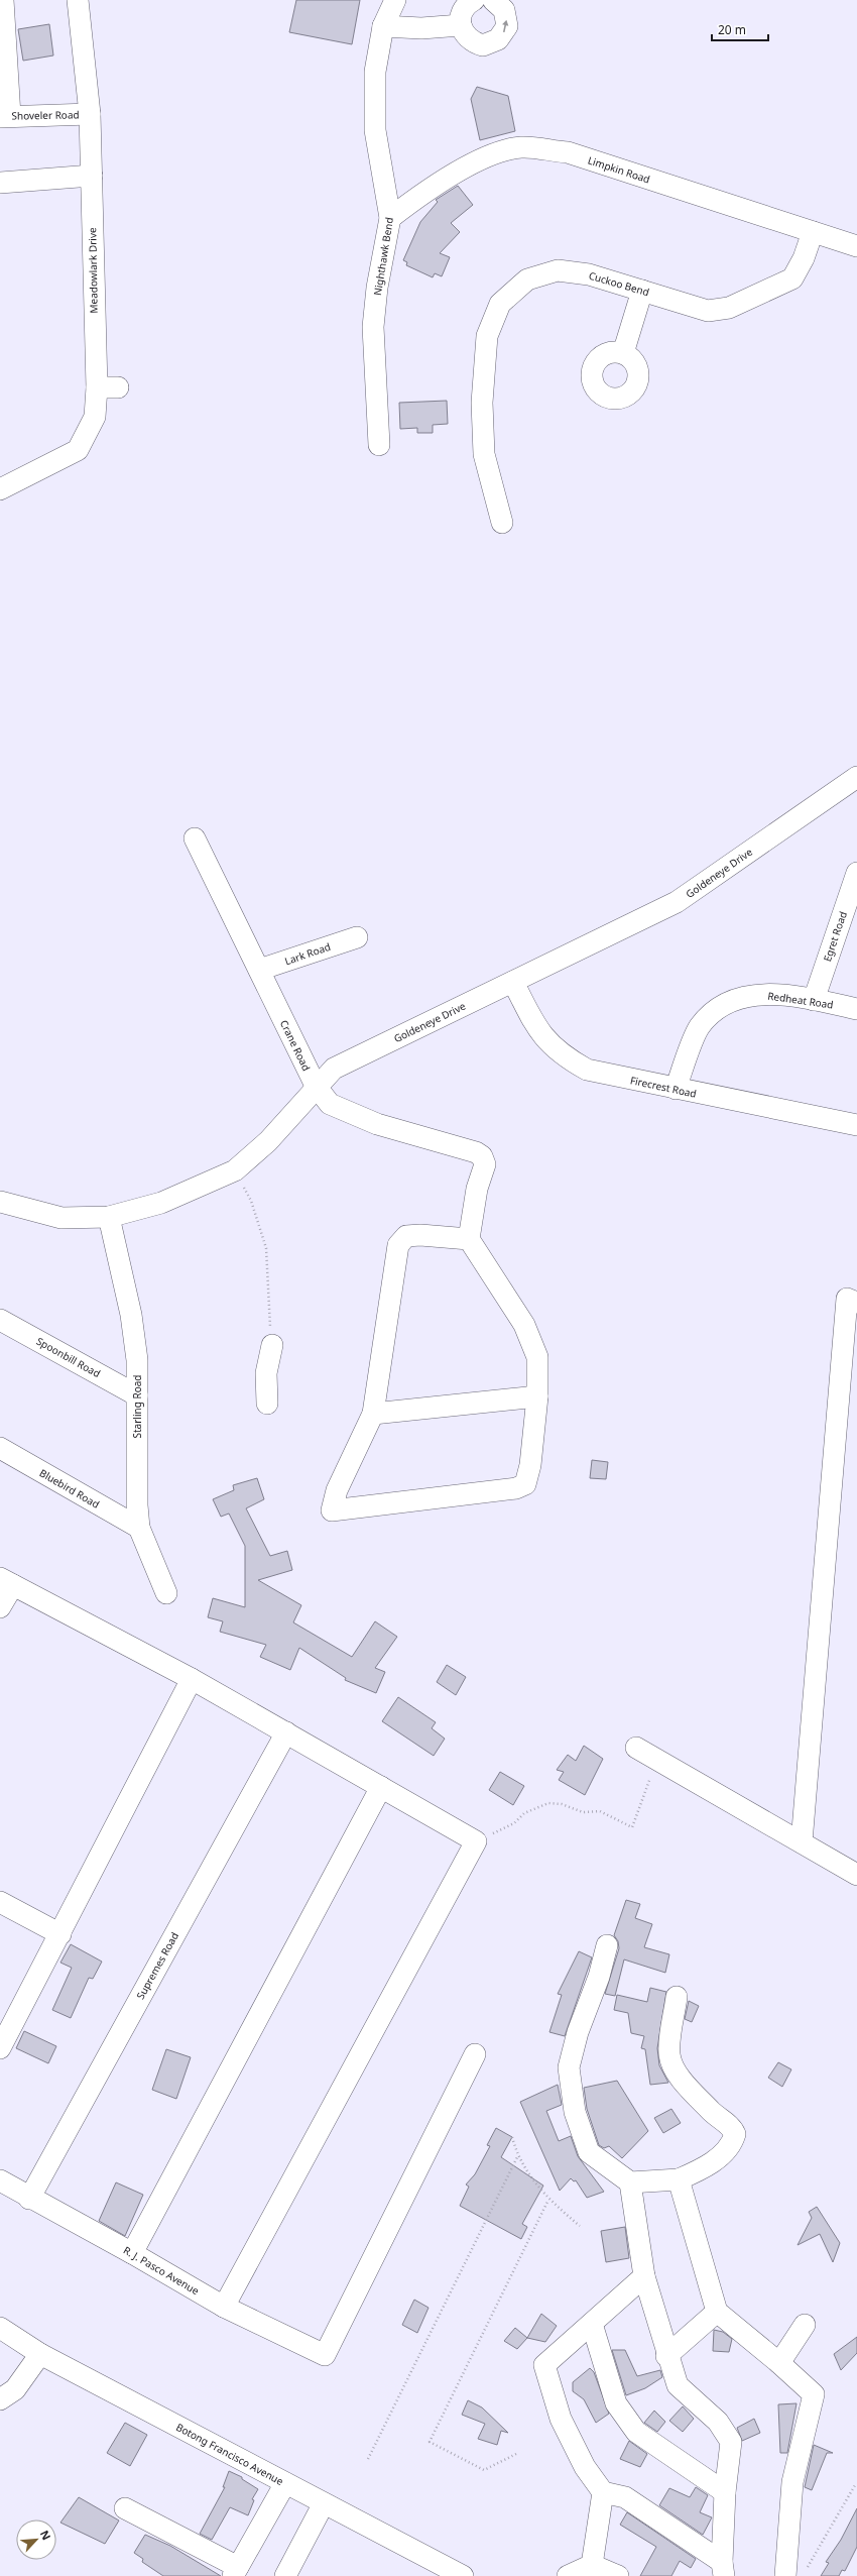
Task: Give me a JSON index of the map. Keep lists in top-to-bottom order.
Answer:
{
  "streets": {
    "street": [
      "Shoveler Road",
      "Limpkin Road",
      "Nighthawk Bend",
      "Meadowlark Drive",
      "Cuckoo Bend",
      "Goldeneye Drive",
      "Egret Road",
      "Lark Road",
      "Redheat Road",
      "Crane Road",
      "Firecrest Road",
      "Spoonbill Road",
      "Starling Road",
      "Bluebird Road",
      "Supremes Road",
      "R. J. Pasco Avenue",
      "Botong Francisco Avenue"
    ]
  },
  "crossings": [
    ["Shoveler Road", "Meadowlark Drive"],
    ["Limpkin Road", "Nighthawk Bend"],
    ["Limpkin Road", "Cuckoo Bend"],
    ["Goldeneye Drive", "Crane Road"],
    ["Goldeneye Drive", "Firecrest Road"],
    ["Goldeneye Drive", "Starling Road"],
    ["Egret Road", "Redheat Road"],
    ["Lark Road", "Crane Road"],
    ["Redheat Road", "Firecrest Road"],
    ["Spoonbill Road", "Starling Road"],
    ["Starling Road", "Bluebird Road"],
    ["Supremes Road", "R. J. Pasco Avenue"]
  ],
  "scale_bar": "20 m",
  "north": "top right"
}
